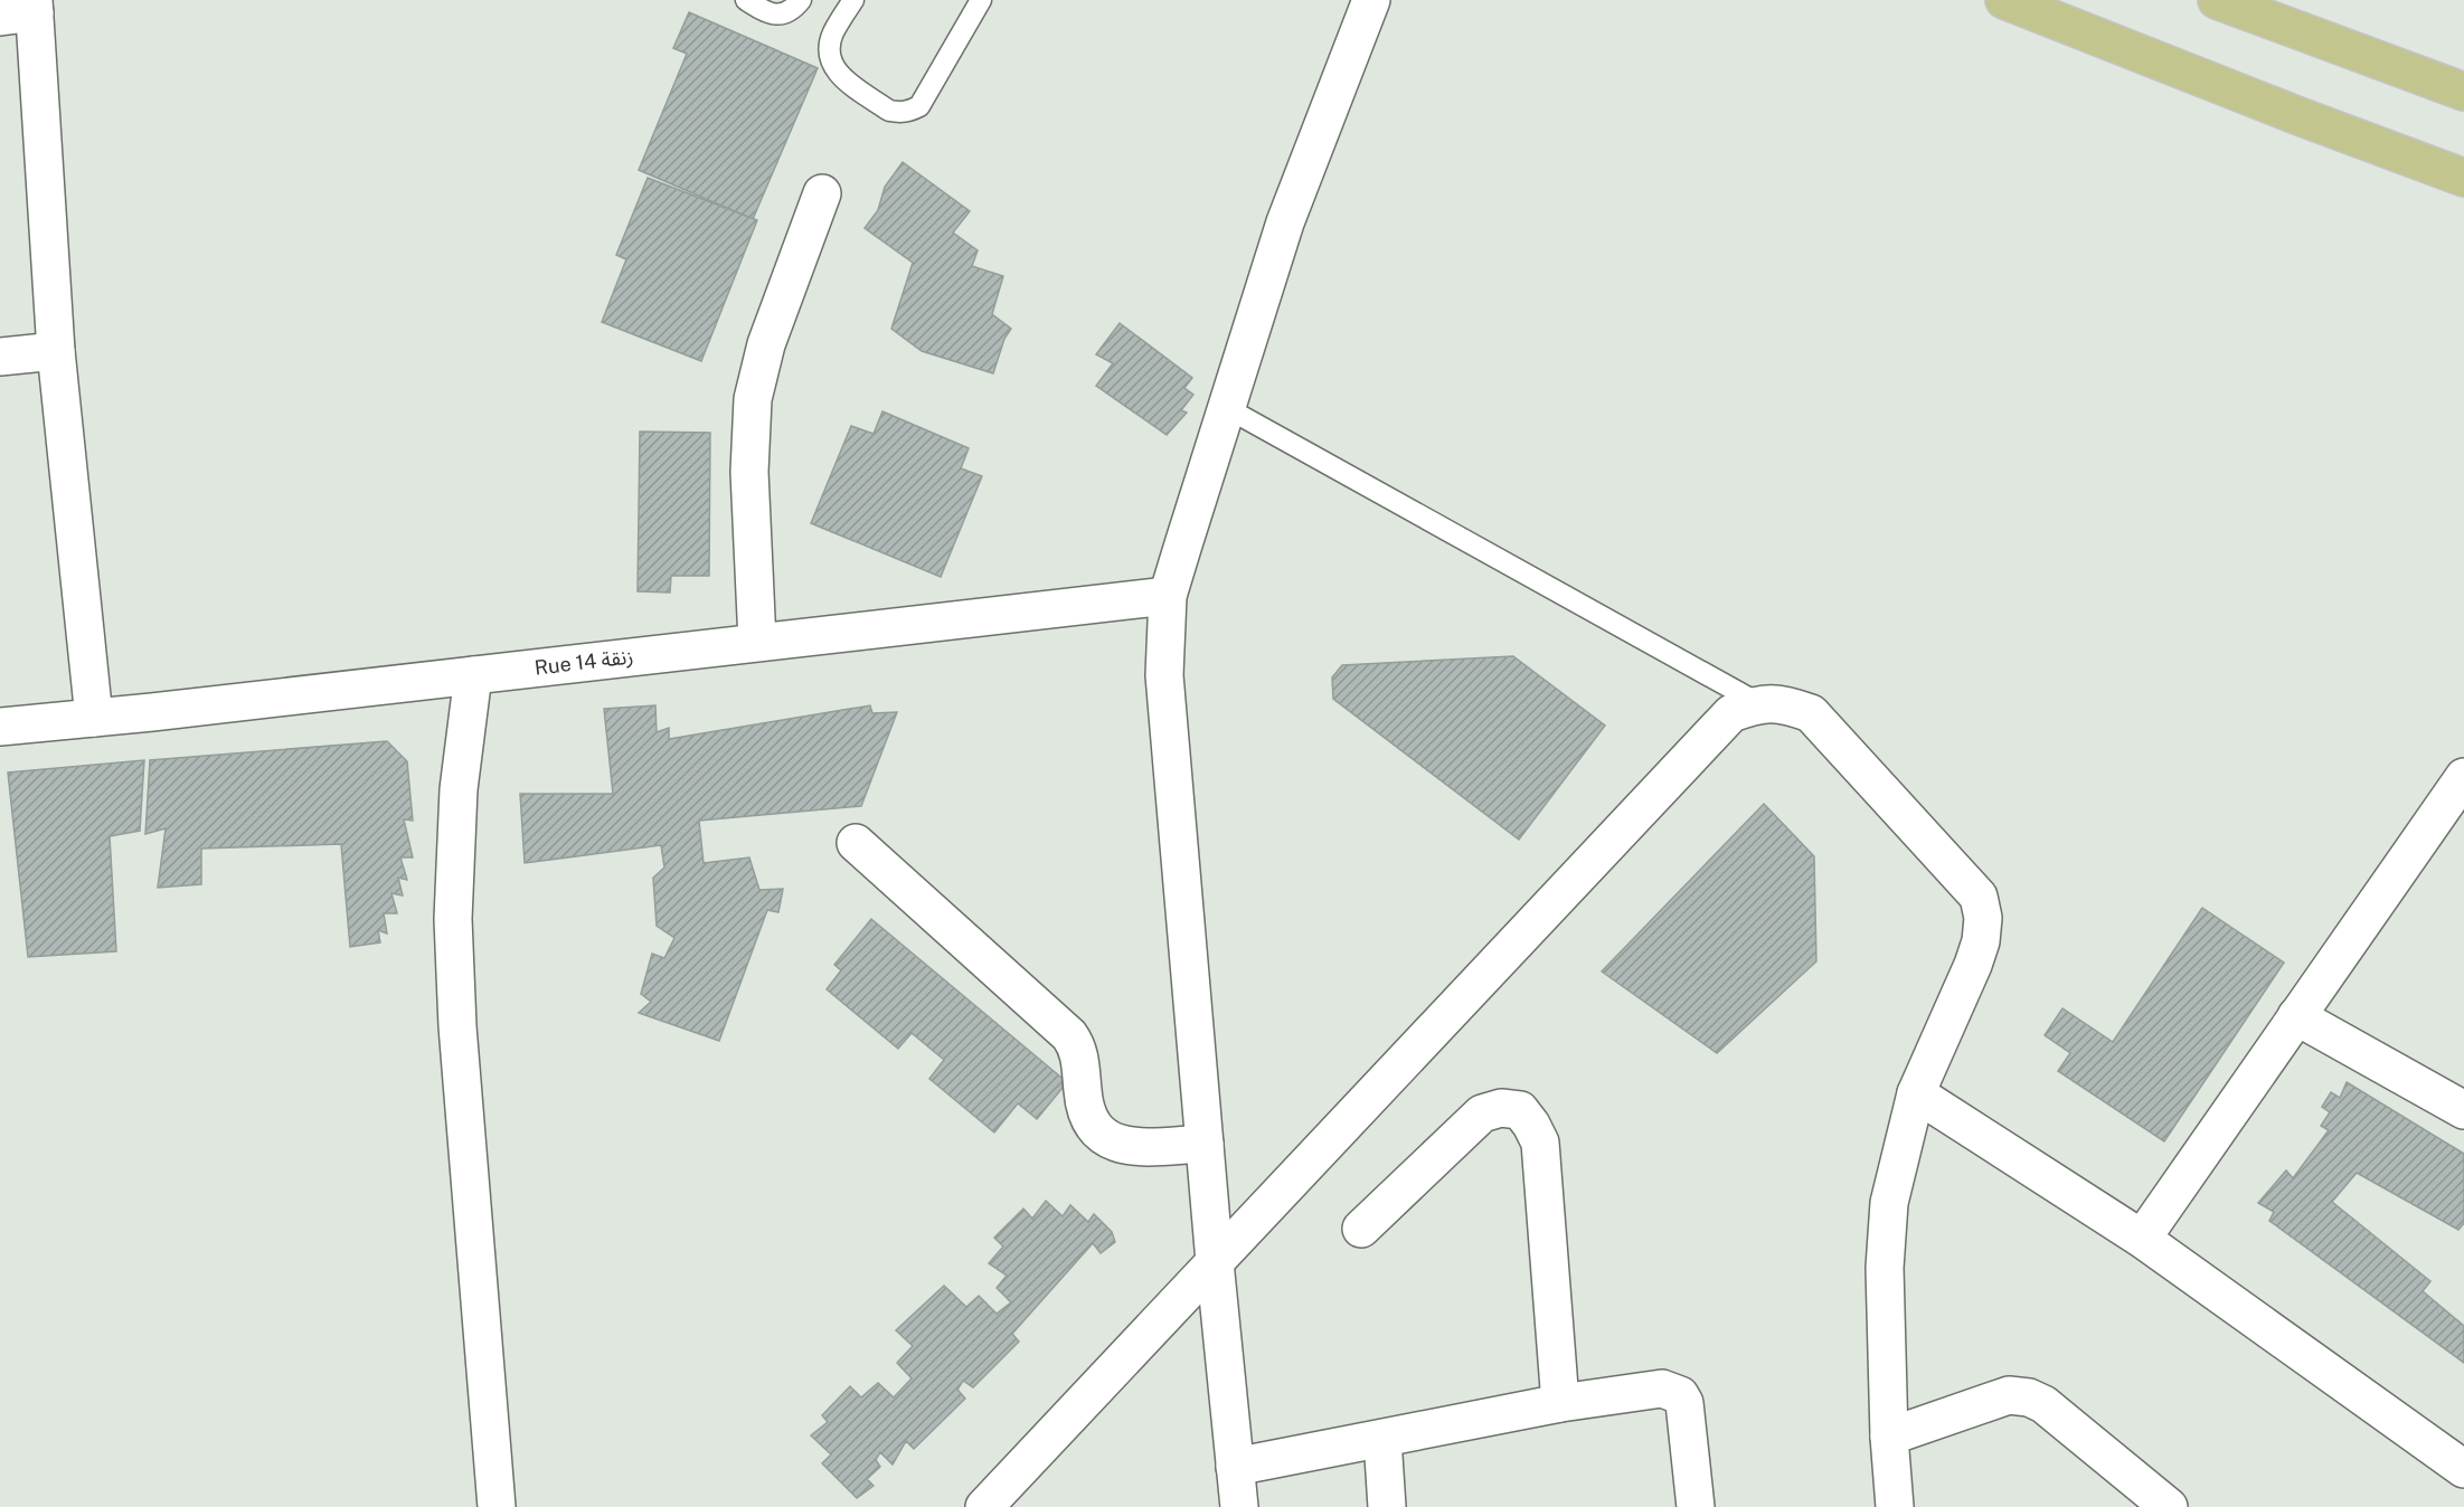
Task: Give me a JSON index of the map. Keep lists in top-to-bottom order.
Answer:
{
  "streets": {
    "street": ["Rue 14 زنقة"]
  }
}
